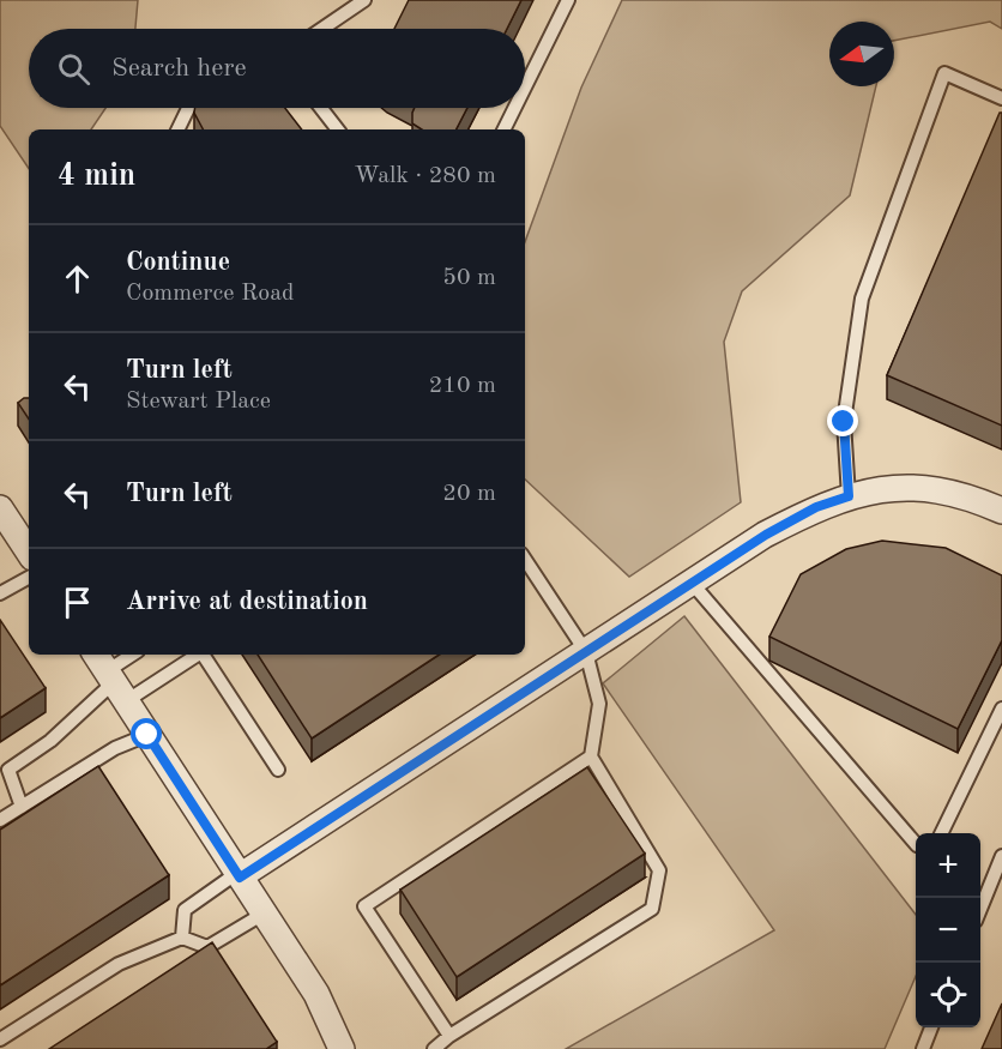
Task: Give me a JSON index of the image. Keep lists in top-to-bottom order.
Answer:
{
  "north": "left",
  "page": {
    "search": "Search here",
    "heading": ["4 min", "Walk · 280 m"],
    "list": [
      ["Continue", "Commerce Road", "50 m"],
      ["Turn left", "Stewart Place", "210 m"],
      ["Turn left", "20 m"],
      "Arrive at destination"
    ],
    "map_buttons": ["+", "−"]
  }
}
